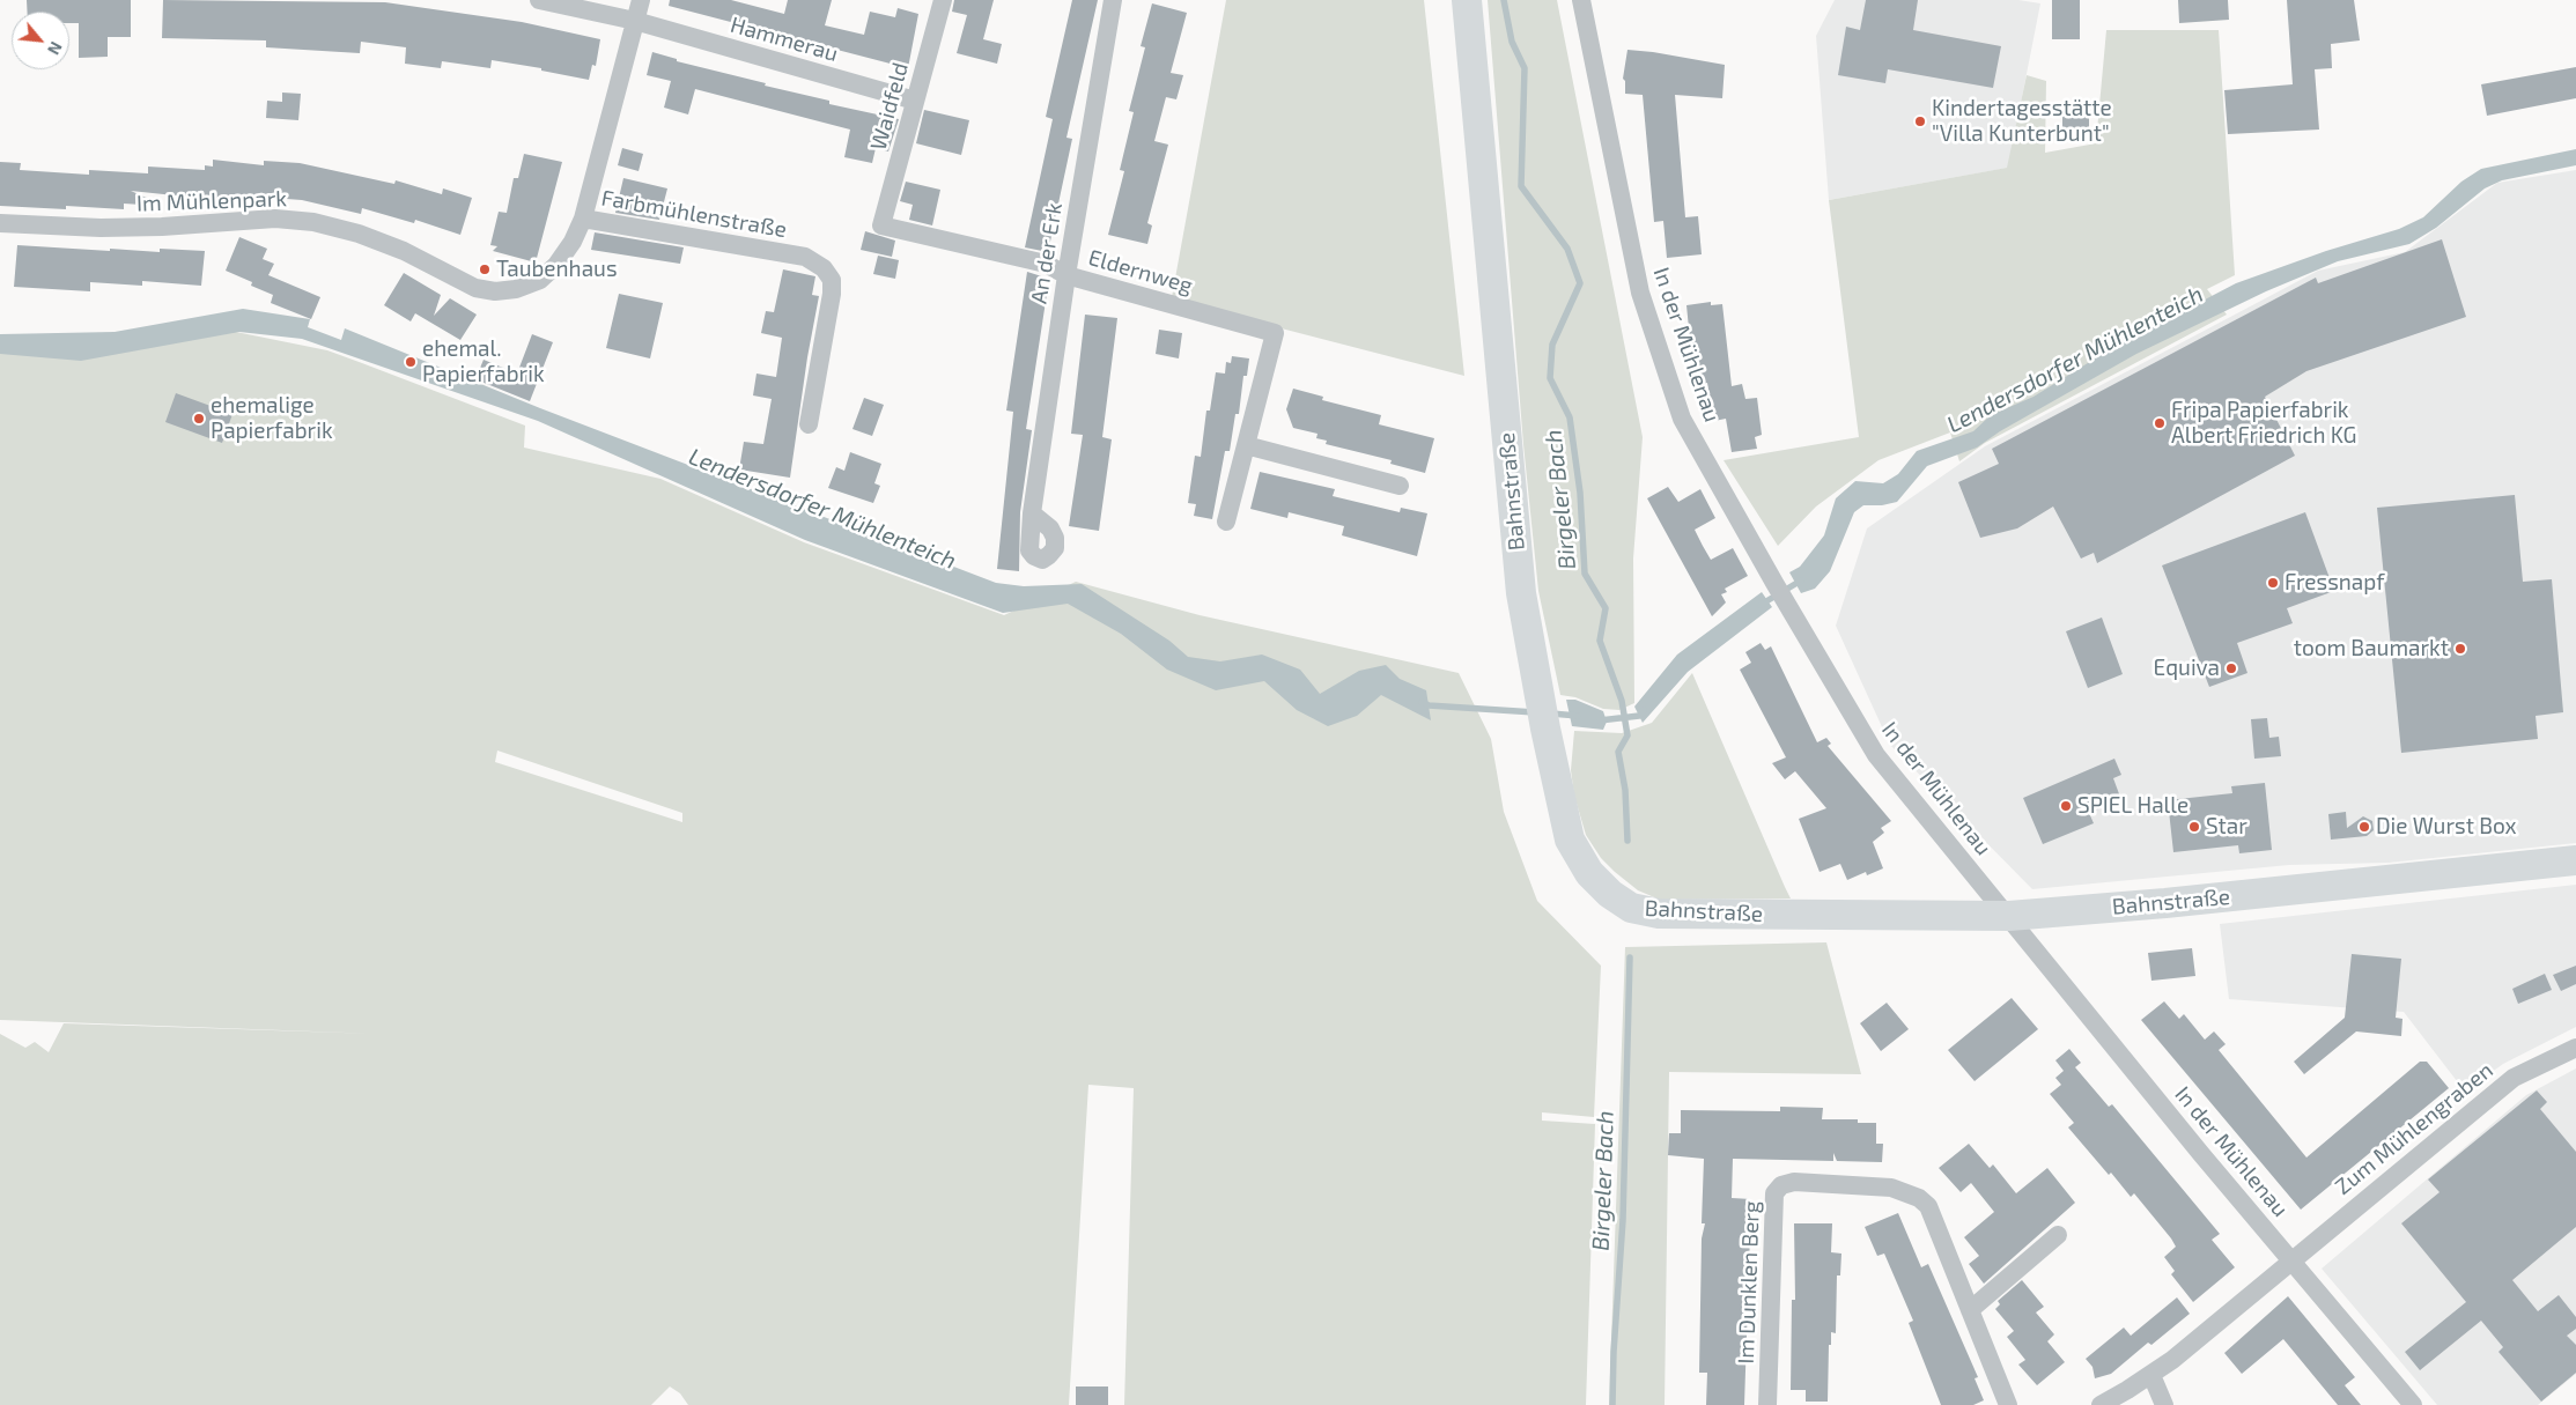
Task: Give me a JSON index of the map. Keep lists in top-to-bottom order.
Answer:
{
  "streets": {
    "main road": ["Bahnstraße"],
    "street": [
      "Hammerau",
      "Waidfeld",
      "Im Mühlenpark",
      "Farbmühlenstraße",
      "An der Erk",
      "Eldernweg",
      "In der Mühlenau",
      "Zum Mühlengraben",
      "Im Dunklen Berg"
    ]
  },
  "crossings": [
    ["Hammerau", "Waidfeld"],
    ["Hammerau", "Farbmühlenstraße"],
    ["Waidfeld", "Eldernweg"],
    ["Im Mühlenpark", "Farbmühlenstraße"],
    ["An der Erk", "Eldernweg"],
    ["In der Mühlenau", "Bahnstraße"],
    ["In der Mühlenau", "Zum Mühlengraben"]
  ],
  "water": ["Lendersdorfer Mühlenteich", "Birgeler Bach"],
  "places": [
    "Kindertagesstätte \"Villa Kunterbunt\"",
    "Taubenhaus",
    "ehemal. Papierfabrik",
    "ehemalige Papierfabrik",
    "Fripa Papierfabrik Albert Friedrich KG",
    "Fressnapf",
    "toom Baumarkt",
    "Equiva",
    "SPIEL Halle",
    "Star",
    "Die Wurst Box"
  ],
  "north": "bottom right"
}
